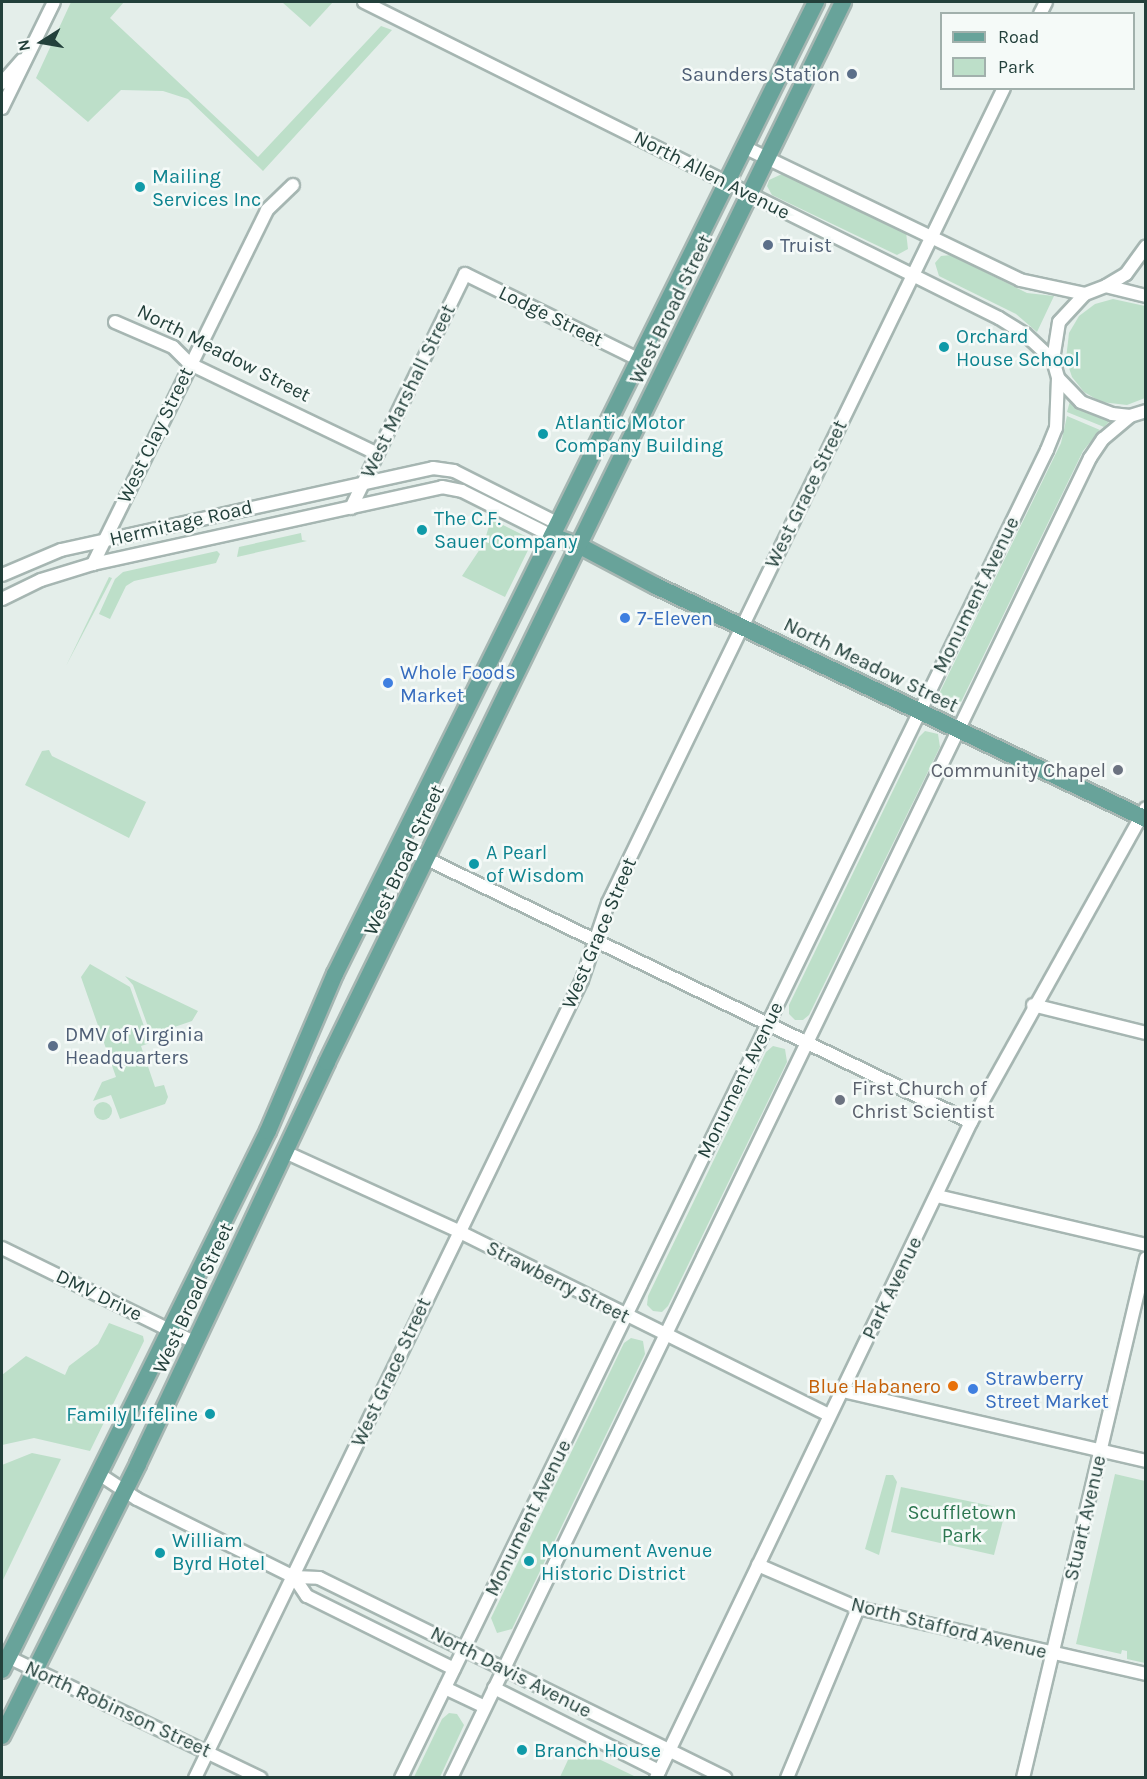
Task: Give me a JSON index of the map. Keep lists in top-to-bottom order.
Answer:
{
  "streets": {
    "main road": ["West Broad Street", "North Meadow Street"],
    "street": [
      "North Allen Avenue",
      "Lodge Street",
      "West Marshall Street",
      "West Clay Street",
      "West Grace Street",
      "Hermitage Road",
      "Monument Avenue",
      "Strawberry Street",
      "Park Avenue",
      "DMV Drive",
      "Stuart Avenue",
      "North Stafford Avenue",
      "North Davis Avenue",
      "North Robinson Street"
    ]
  },
  "crossings": [
    ["North Allen Avenue", "West Broad Street"],
    ["North Allen Avenue", "West Grace Street"],
    ["West Broad Street", "Lodge Street"],
    ["West Broad Street", "North Meadow Street"],
    ["West Broad Street", "Strawberry Street"],
    ["West Broad Street", "DMV Drive"],
    ["West Broad Street", "North Davis Avenue"],
    ["West Broad Street", "North Robinson Street"],
    ["Lodge Street", "West Marshall Street"],
    ["North Meadow Street", "West Marshall Street"],
    ["North Meadow Street", "West Clay Street"],
    ["North Meadow Street", "West Grace Street"],
    ["North Meadow Street", "Hermitage Road"],
    ["North Meadow Street", "Monument Avenue"],
    ["North Meadow Street", "Park Avenue"],
    ["West Marshall Street", "Hermitage Road"],
    ["West Clay Street", "Hermitage Road"],
    ["West Grace Street", "Strawberry Street"],
    ["West Grace Street", "North Davis Avenue"],
    ["West Grace Street", "North Robinson Street"],
    ["Monument Avenue", "Strawberry Street"],
    ["Monument Avenue", "North Davis Avenue"],
    ["Strawberry Street", "Park Avenue"],
    ["Park Avenue", "North Stafford Avenue"],
    ["Park Avenue", "North Davis Avenue"],
    ["Stuart Avenue", "North Stafford Avenue"]
  ],
  "parks": ["Scuffletown Park"],
  "places": [
    "Saunders Station",
    "Mailing Services Inc",
    "Truist",
    "Orchard House School",
    "Atlantic Motor Company Building",
    "The C.F. Sauer Company",
    "7-Eleven",
    "Whole Foods Market",
    "Community Chapel",
    "A Pearl of Wisdom",
    "DMV of Virginia Headquarters",
    "First Church of Christ Scientist",
    "Blue Habanero",
    "Strawberry Street Market",
    "Family Lifeline",
    "William Byrd Hotel",
    "Monument Avenue Historic District",
    "Branch House"
  ],
  "legend": ["Road", "Park"],
  "north": "left"
}
